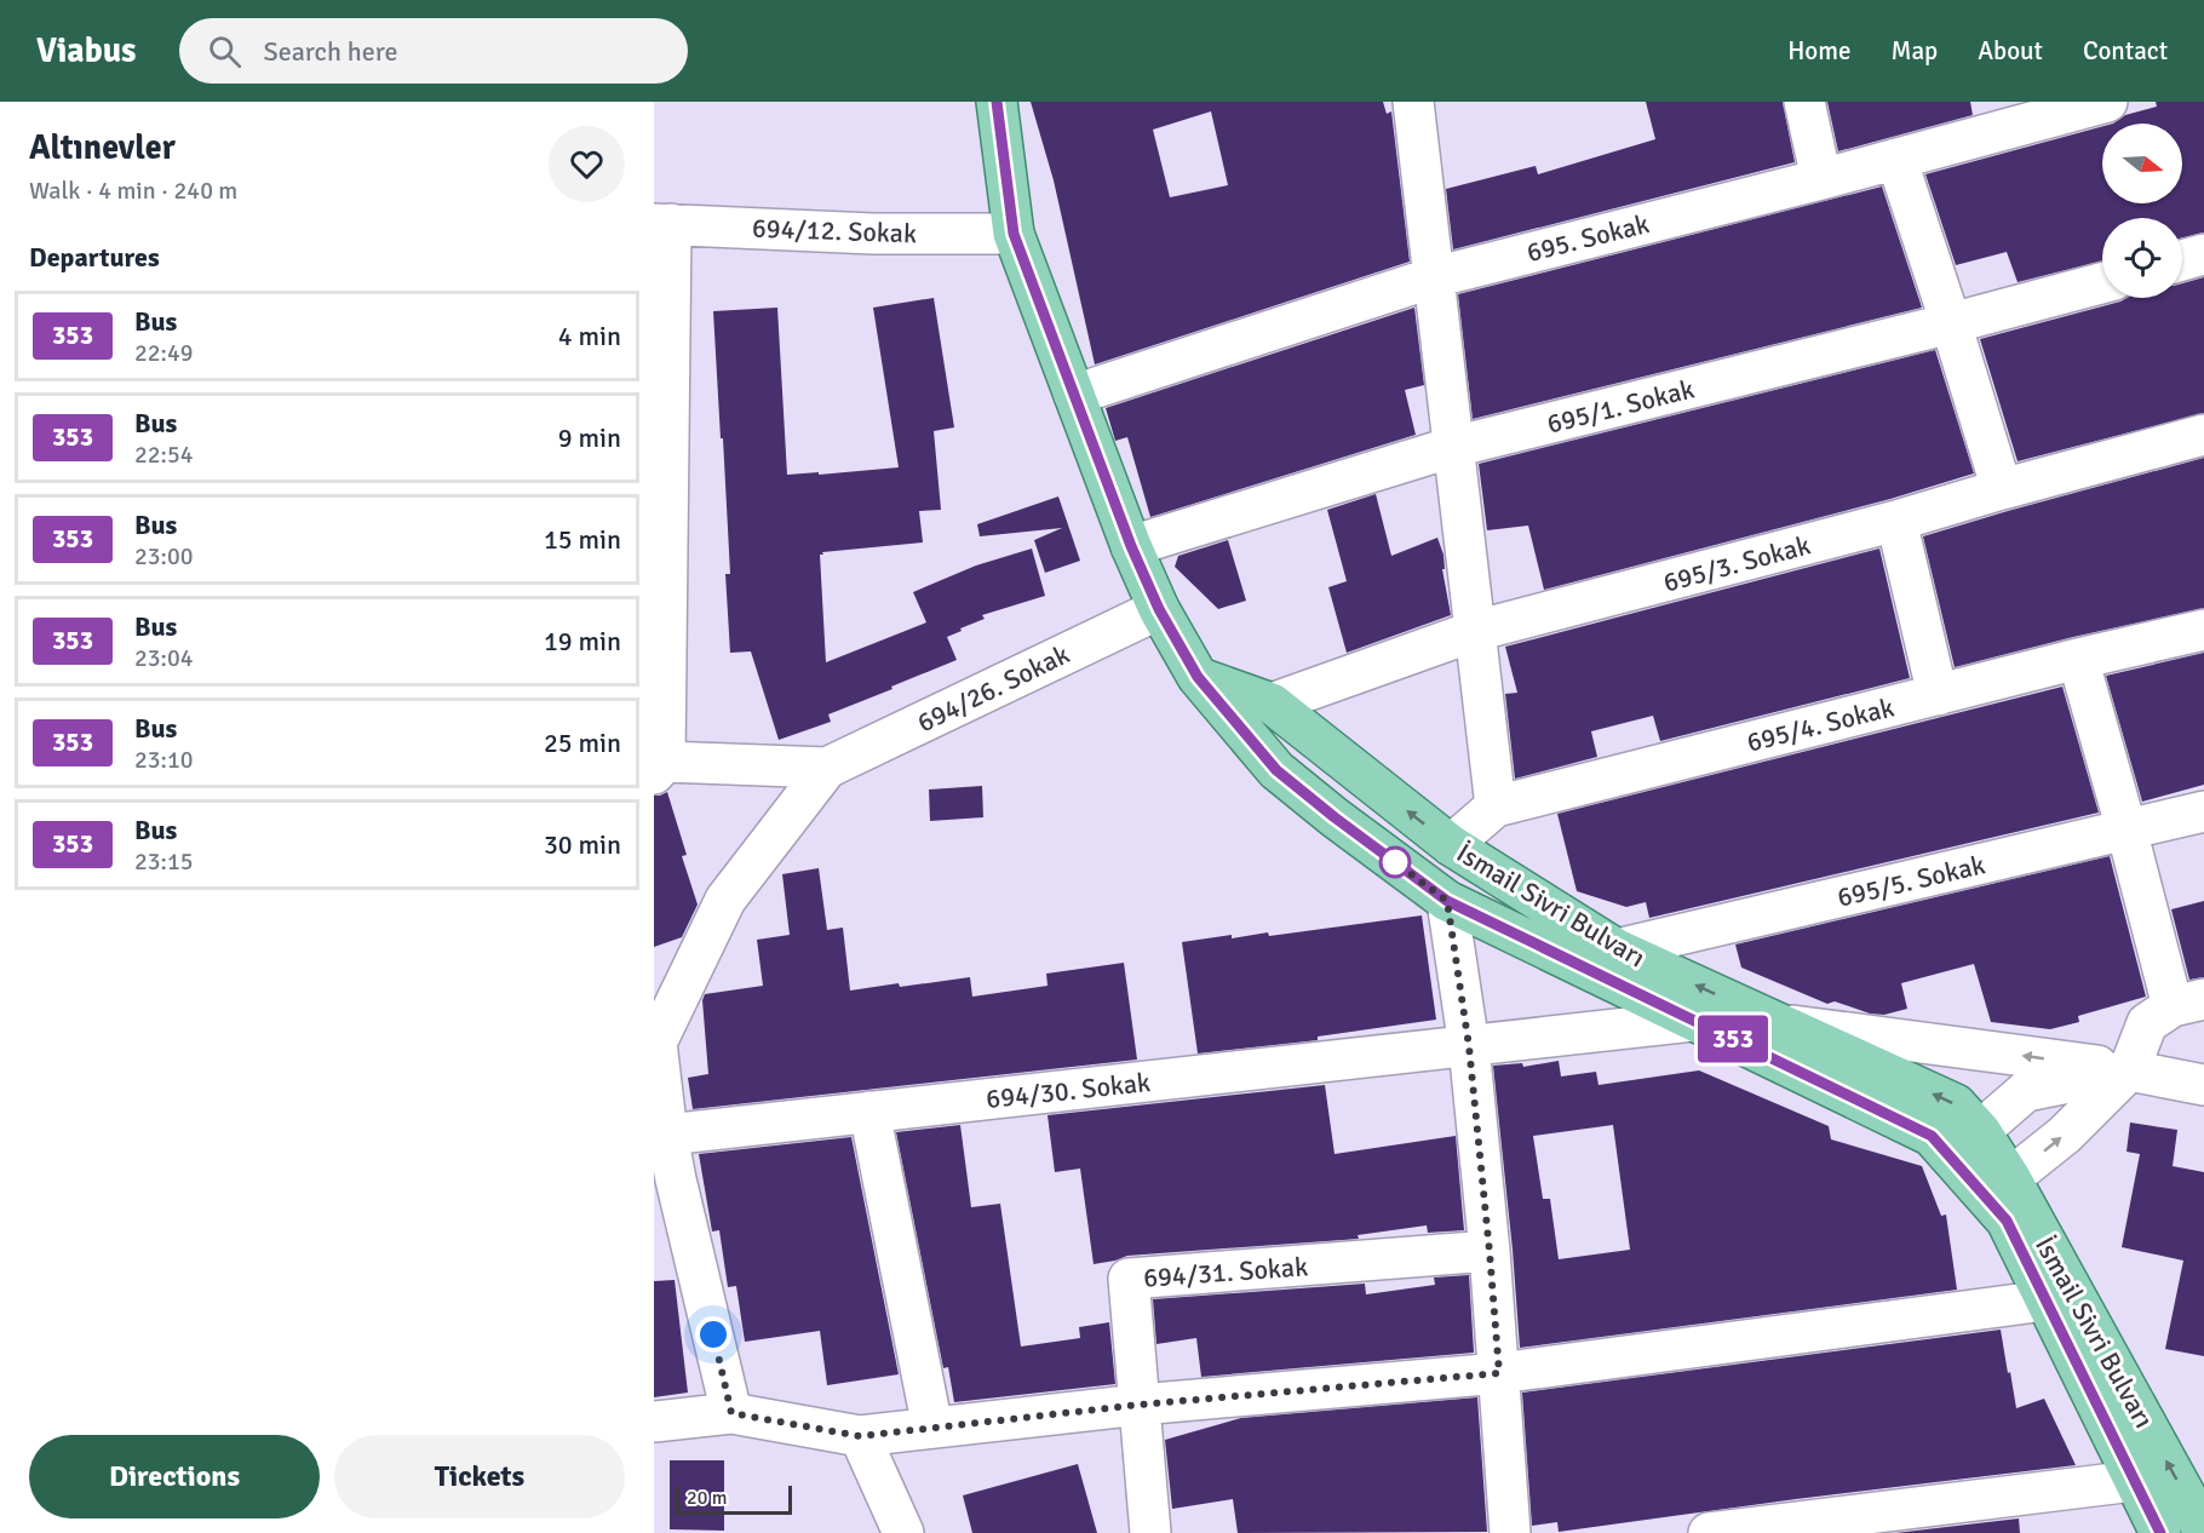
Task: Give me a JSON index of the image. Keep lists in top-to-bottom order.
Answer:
{
  "streets": {
    "main road": ["İsmail Sivri Bulvarı"],
    "street": [
      "694/12. Sokak",
      "695. Sokak",
      "695/1. Sokak",
      "695/3. Sokak",
      "694/26. Sokak",
      "695/4. Sokak",
      "695/5. Sokak",
      "694/30. Sokak",
      "694/31. Sokak"
    ]
  },
  "crossings": [
    ["694/12. Sokak", "İsmail Sivri Bulvarı"],
    ["695. Sokak", "İsmail Sivri Bulvarı"],
    ["695/1. Sokak", "İsmail Sivri Bulvarı"],
    ["695/3. Sokak", "İsmail Sivri Bulvarı"],
    ["694/26. Sokak", "İsmail Sivri Bulvarı"],
    ["694/26. Sokak", "694/30. Sokak"],
    ["695/4. Sokak", "İsmail Sivri Bulvarı"],
    ["695/5. Sokak", "İsmail Sivri Bulvarı"],
    ["İsmail Sivri Bulvarı", "694/30. Sokak"]
  ],
  "lines": ["bus line 353"],
  "scale_bar": "20 m",
  "north": "right",
  "page": {
    "header": "Viabus",
    "search": "Search here",
    "nav": [
      "Home",
      "Map",
      "About",
      "Contact"
    ],
    "heading": [
      ["Altınevler", "Walk · 4 min · 240 m"],
      "Departures"
    ],
    "on_map": "353",
    "list": [
      {
        "mark": "353",
        "name": "Bus",
        "note": "22:49",
        "value": "4 min"
      },
      {
        "mark": "353",
        "name": "Bus",
        "note": "22:54",
        "value": "9 min"
      },
      {
        "mark": "353",
        "name": "Bus",
        "note": "23:00",
        "value": "15 min"
      },
      {
        "mark": "353",
        "name": "Bus",
        "note": "23:04",
        "value": "19 min"
      },
      {
        "mark": "353",
        "name": "Bus",
        "note": "23:10",
        "value": "25 min"
      },
      {
        "mark": "353",
        "name": "Bus",
        "note": "23:15",
        "value": "30 min"
      }
    ],
    "buttons": ["Directions", "Tickets"],
    "scale": "20 m"
  }
}
